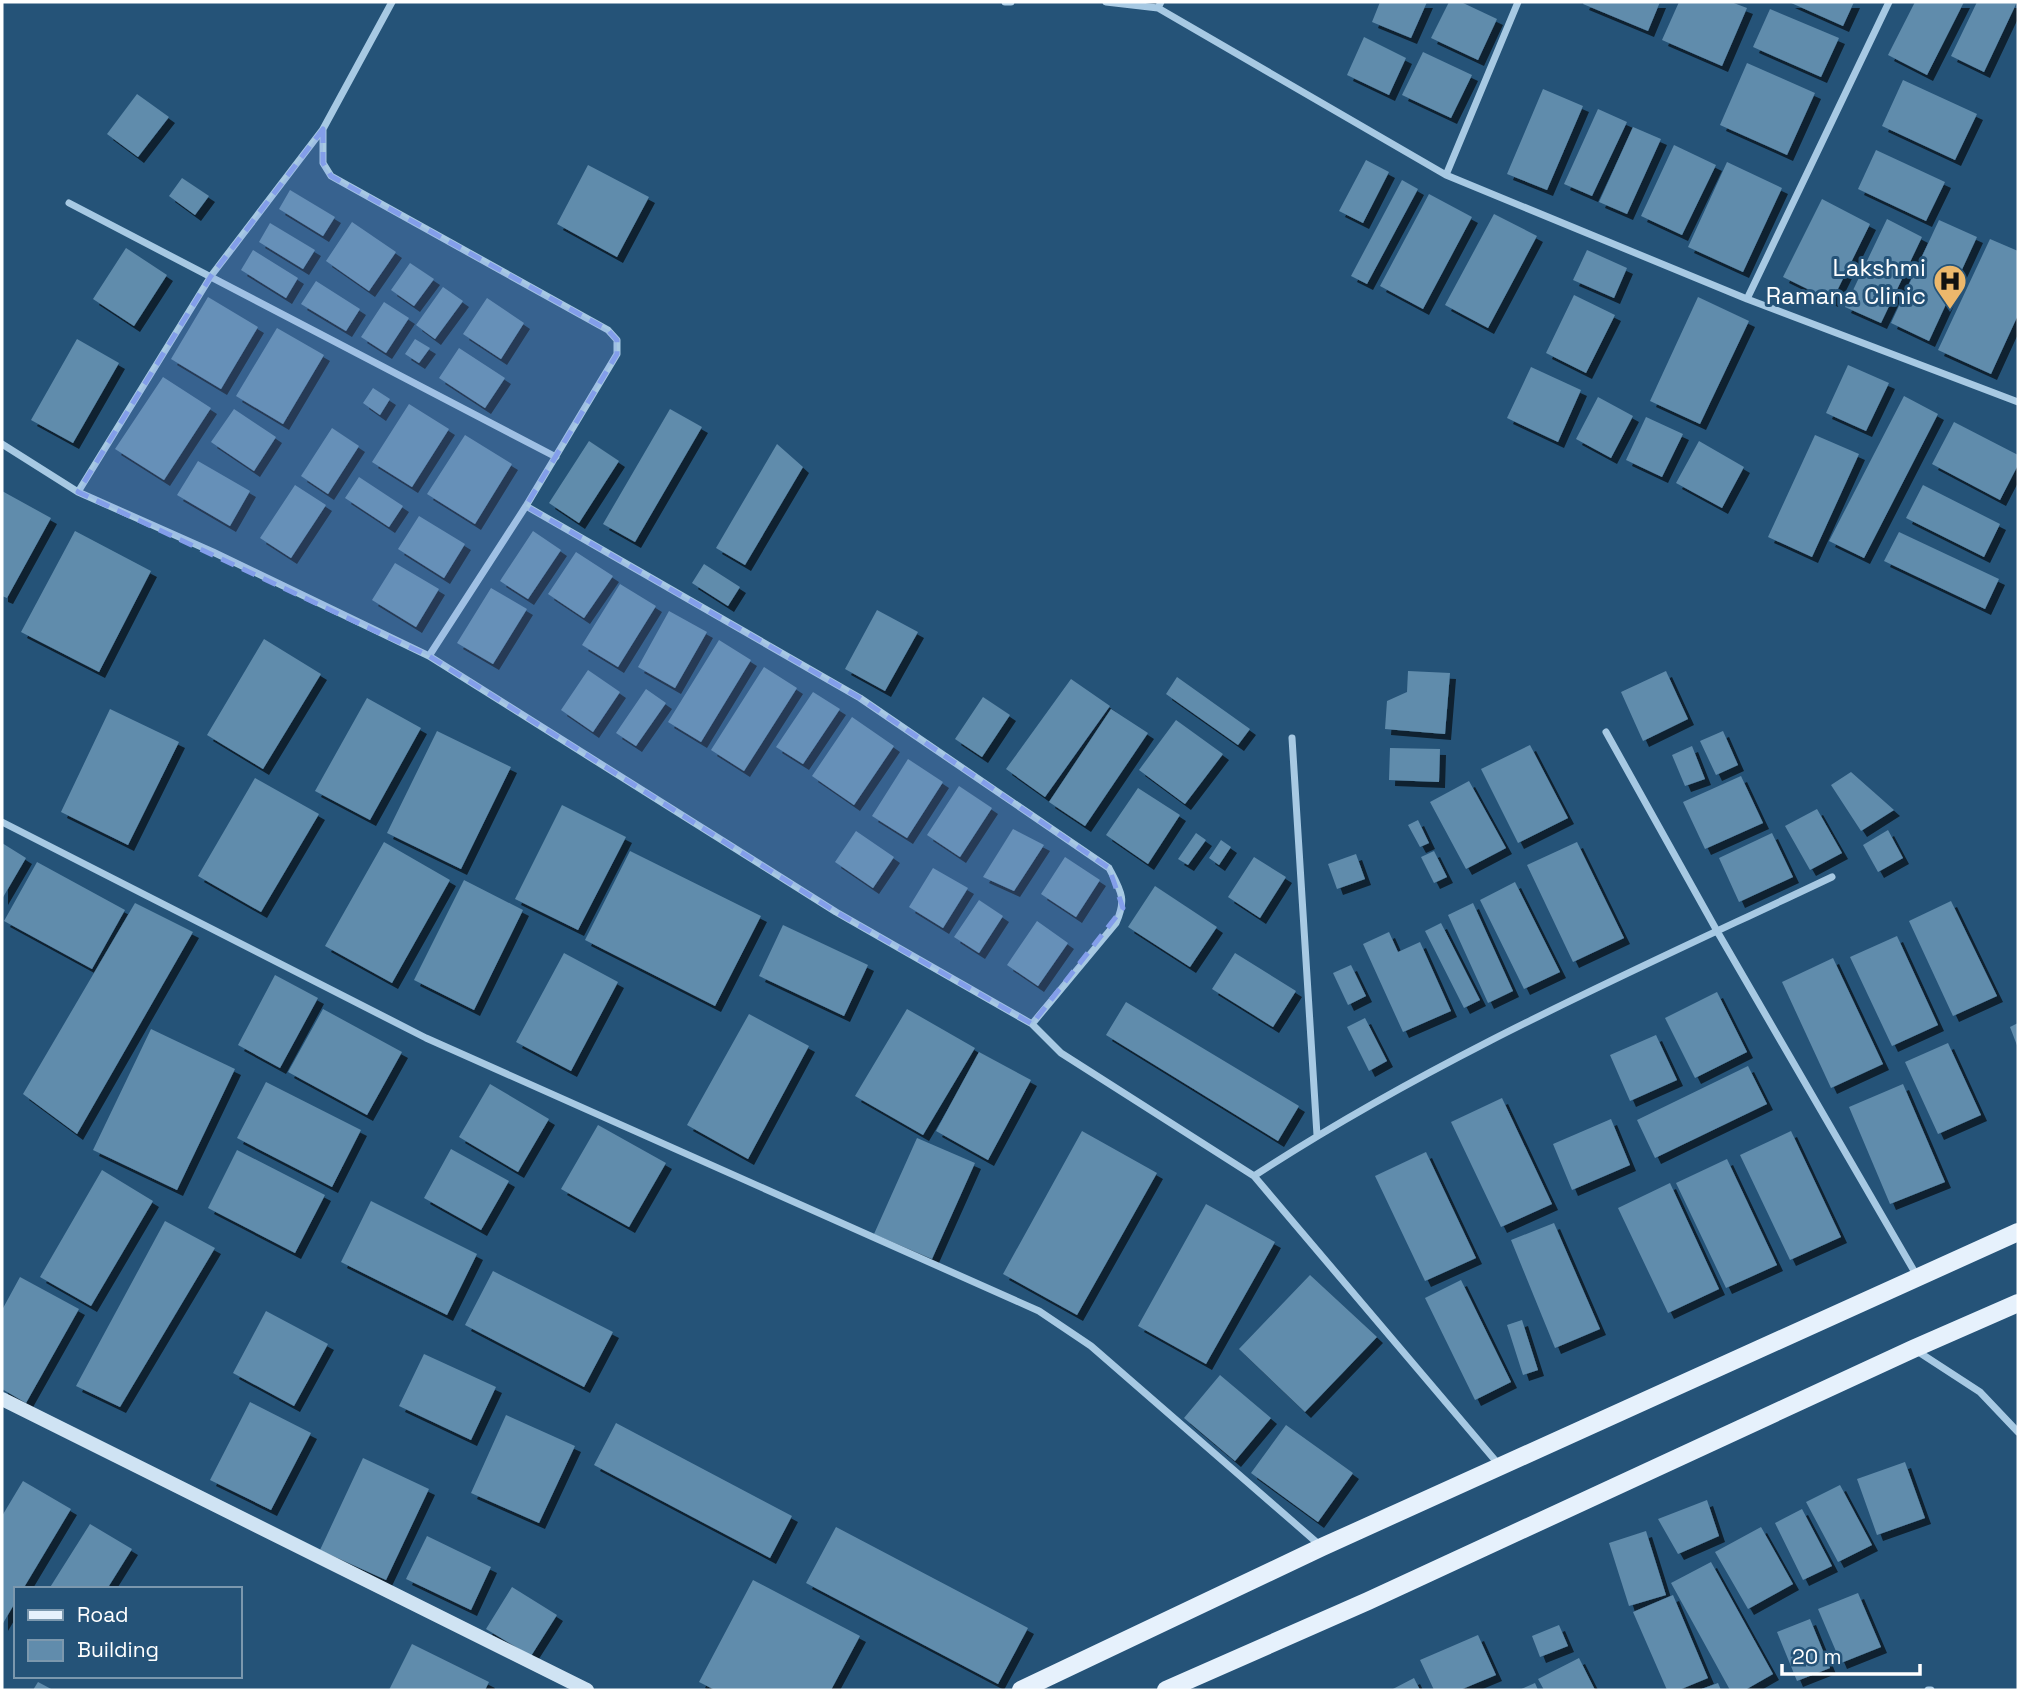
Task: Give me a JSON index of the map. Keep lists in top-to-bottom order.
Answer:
{
  "places": {
    "hospital": ["Lakshmi Ramana Clinic"]
  },
  "legend": ["Road", "Building"],
  "scale_bar": "20 m"
}
